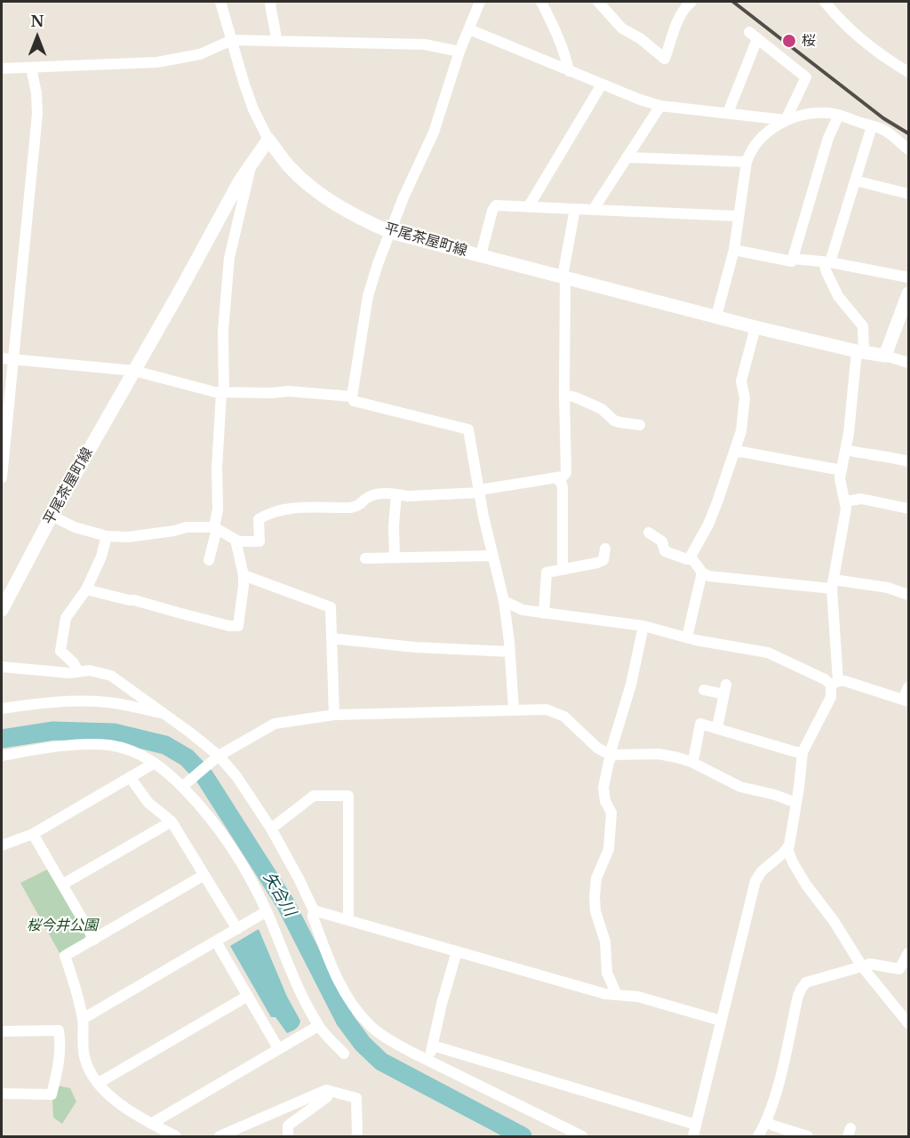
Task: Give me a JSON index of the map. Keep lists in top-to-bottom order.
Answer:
{
  "streets": {
    "main road": ["平尾茶屋町線"]
  },
  "water": ["矢合川"],
  "parks": ["桜今井公園"],
  "places": ["桜"],
  "north": "top"
}
